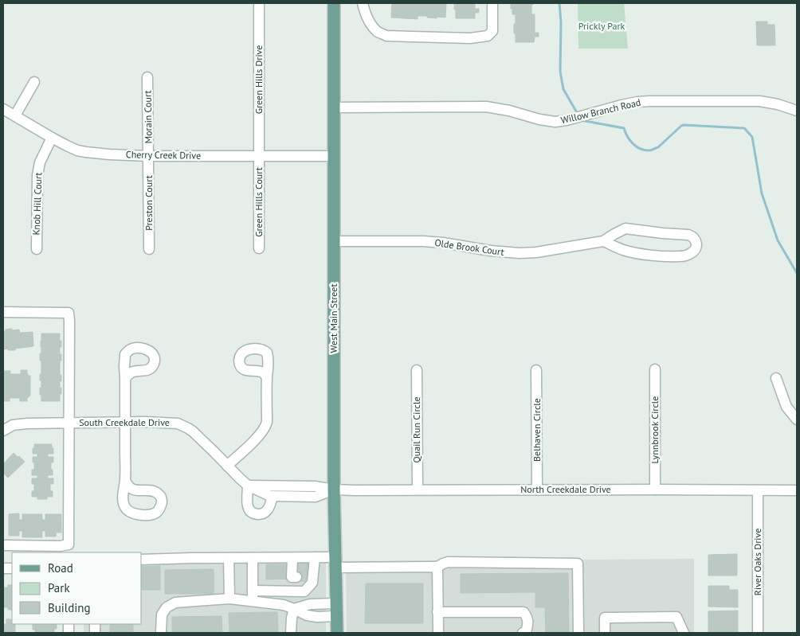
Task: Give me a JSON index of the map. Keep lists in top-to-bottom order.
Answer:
{
  "streets": {
    "main road": ["West Main Street"],
    "street": [
      "Green Hills Drive",
      "Willow Branch Road",
      "Morain Court",
      "Cherry Creek Drive",
      "Green Hills Court",
      "Preston Court",
      "Knob Hill Court",
      "Olde Brook Court",
      "South Creekdale Drive",
      "Quail Run Circle",
      "Belhaven Circle",
      "Lynnbrook Circle",
      "North Creekdale Drive",
      "River Oaks Drive"
    ]
  },
  "crossings": [
    ["Green Hills Drive", "Cherry Creek Drive"],
    ["Green Hills Drive", "Green Hills Court"],
    ["Willow Branch Road", "West Main Street"],
    ["Morain Court", "Cherry Creek Drive"],
    ["Morain Court", "Preston Court"],
    ["Cherry Creek Drive", "Green Hills Court"],
    ["Cherry Creek Drive", "Preston Court"],
    ["Cherry Creek Drive", "Knob Hill Court"],
    ["Cherry Creek Drive", "West Main Street"],
    ["Olde Brook Court", "West Main Street"],
    ["West Main Street", "South Creekdale Drive"],
    ["West Main Street", "North Creekdale Drive"],
    ["South Creekdale Drive", "North Creekdale Drive"],
    ["Quail Run Circle", "North Creekdale Drive"],
    ["Belhaven Circle", "North Creekdale Drive"],
    ["Lynnbrook Circle", "North Creekdale Drive"],
    ["North Creekdale Drive", "River Oaks Drive"]
  ],
  "parks": ["Prickly Park"],
  "legend": ["Road", "Park", "Building"]
}
